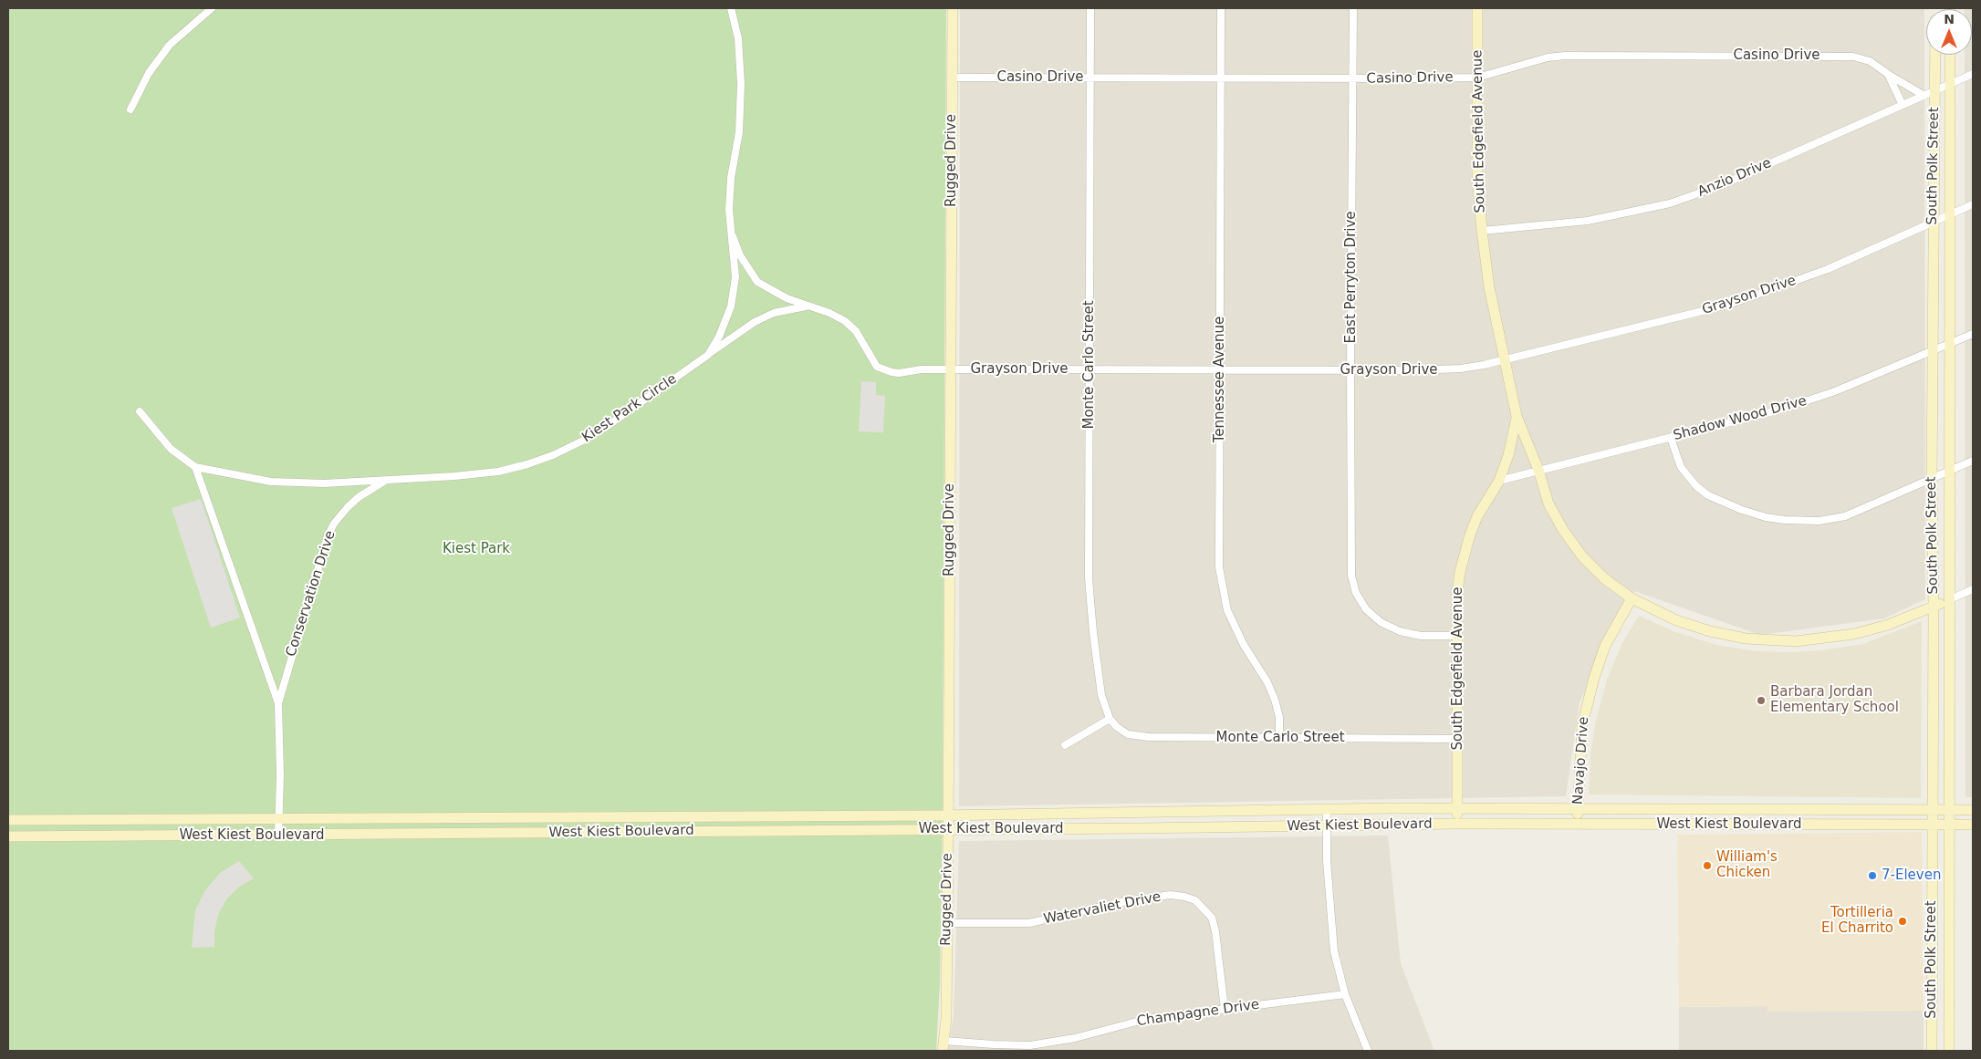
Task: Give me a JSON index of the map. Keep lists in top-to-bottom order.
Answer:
{
  "streets": {
    "main road": [
      "South Edgefield Avenue",
      "Rugged Drive",
      "South Polk Street",
      "Navajo Drive",
      "West Kiest Boulevard"
    ],
    "street": [
      "Casino Drive",
      "Anzio Drive",
      "East Perryton Drive",
      "Grayson Drive",
      "Monte Carlo Street",
      "Tennessee Avenue",
      "Kiest Park Circle",
      "Shadow Wood Drive",
      "Conservation Drive",
      "Watervaliet Drive",
      "Champagne Drive"
    ]
  },
  "crossings": [
    ["Casino Drive", "South Edgefield Avenue"],
    ["Casino Drive", "Rugged Drive"],
    ["Casino Drive", "South Polk Street"],
    ["Casino Drive", "Anzio Drive"],
    ["Casino Drive", "East Perryton Drive"],
    ["Casino Drive", "Monte Carlo Street"],
    ["Casino Drive", "Tennessee Avenue"],
    ["South Edgefield Avenue", "South Polk Street"],
    ["South Edgefield Avenue", "Anzio Drive"],
    ["South Edgefield Avenue", "East Perryton Drive"],
    ["South Edgefield Avenue", "Grayson Drive"],
    ["South Edgefield Avenue", "Monte Carlo Street"],
    ["South Edgefield Avenue", "Shadow Wood Drive"],
    ["South Edgefield Avenue", "Navajo Drive"],
    ["South Edgefield Avenue", "West Kiest Boulevard"],
    ["Rugged Drive", "Grayson Drive"],
    ["Rugged Drive", "West Kiest Boulevard"],
    ["Rugged Drive", "Watervaliet Drive"],
    ["Rugged Drive", "Champagne Drive"],
    ["South Polk Street", "Anzio Drive"],
    ["South Polk Street", "Grayson Drive"],
    ["South Polk Street", "Shadow Wood Drive"],
    ["South Polk Street", "West Kiest Boulevard"],
    ["East Perryton Drive", "Grayson Drive"],
    ["Grayson Drive", "Monte Carlo Street"],
    ["Grayson Drive", "Tennessee Avenue"],
    ["Grayson Drive", "Kiest Park Circle"],
    ["Monte Carlo Street", "Tennessee Avenue"],
    ["Kiest Park Circle", "Conservation Drive"],
    ["Conservation Drive", "West Kiest Boulevard"],
    ["Navajo Drive", "West Kiest Boulevard"],
    ["Watervaliet Drive", "Champagne Drive"]
  ],
  "parks": ["Kiest Park"],
  "places": [
    "Barbara Jordan Elementary School",
    "William's Chicken",
    "7-Eleven",
    "Tortilleria El Charrito"
  ],
  "north": "top"
}
